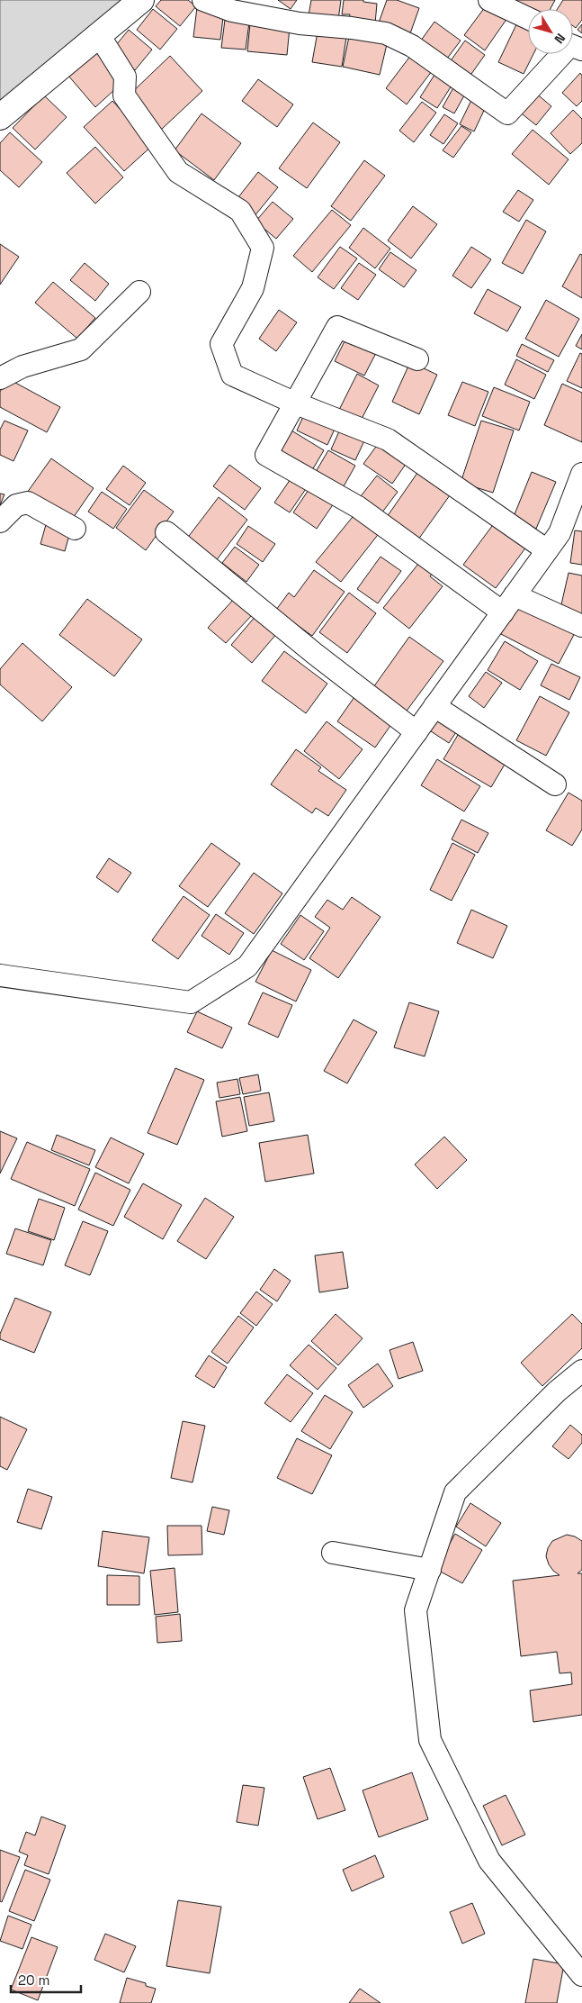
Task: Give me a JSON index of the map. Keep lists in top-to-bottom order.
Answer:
{
  "scale_bar": "20 m",
  "north": "bottom right"
}
